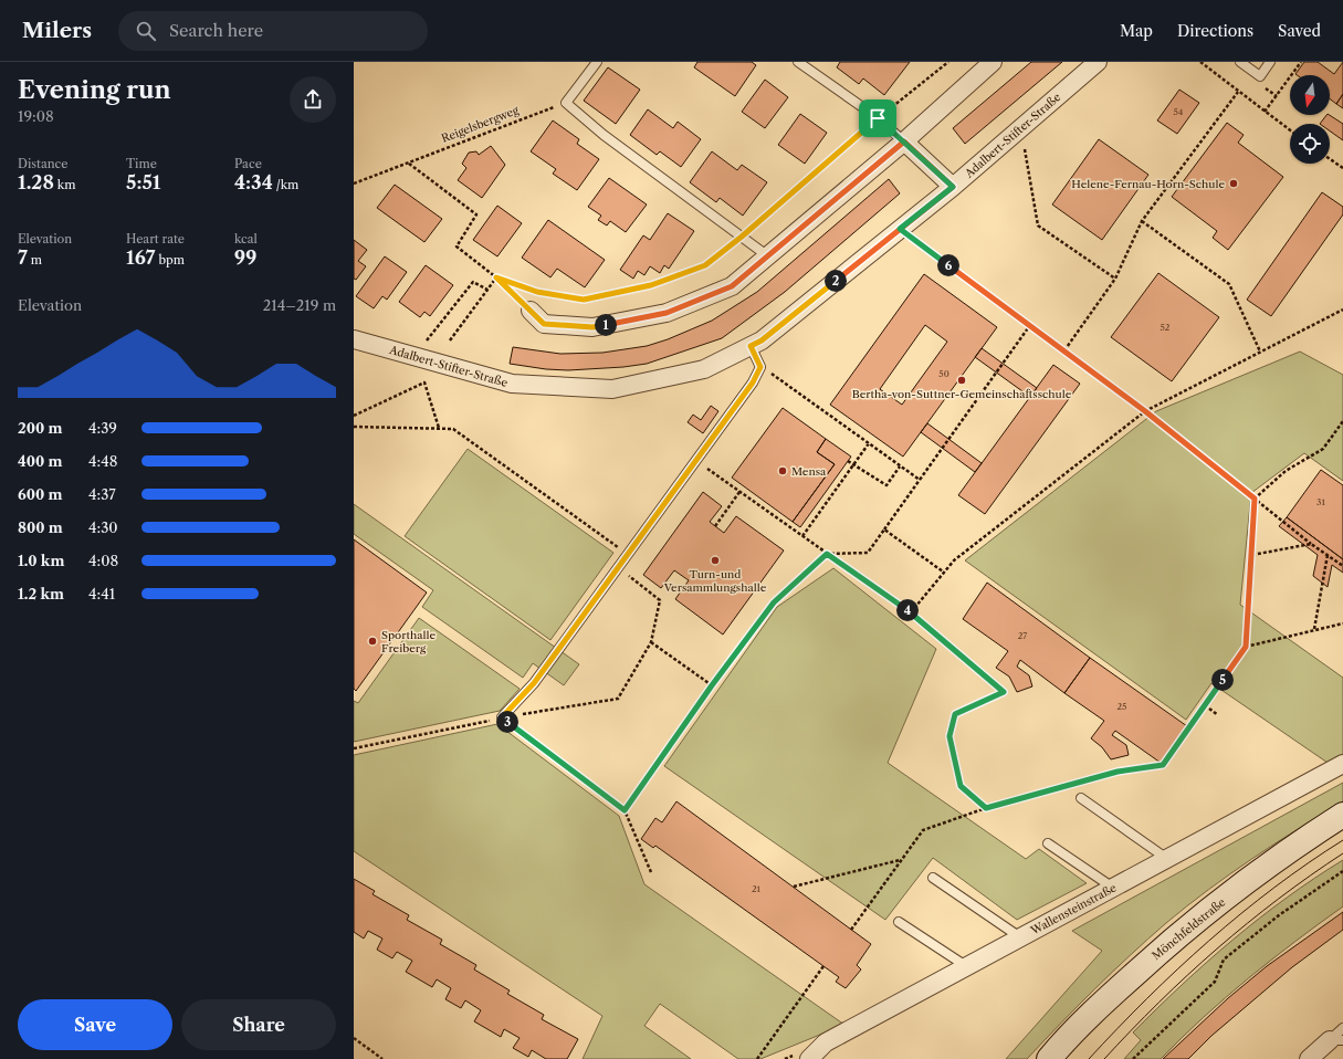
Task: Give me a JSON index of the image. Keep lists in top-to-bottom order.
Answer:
{
  "streets": {
    "main road": ["Mönchfeldstraße"],
    "street": ["Adalbert-Stifter-Straße", "Wallensteinstraße"],
    "path": ["Reigelsbergweg"]
  },
  "places": [
    "Helene-Fernau-Horn-Schule",
    "Bertha-von-Suttner-Gemeinschaftsschule",
    "Mensa",
    "Turn-und Versammlungshalle",
    "Sporthalle Freiberg"
  ],
  "house_numbers": [
    "54",
    "52",
    "50",
    "31",
    "27",
    "25",
    "21"
  ],
  "north": "bottom",
  "page": {
    "header": "Milers",
    "search": "Search here",
    "nav": ["Map", "Directions", "Saved"],
    "heading": ["Evening run", "19:08"],
    "stats": [
      ["Distance", "1.28 km"],
      ["Time", "5:51"],
      ["Pace", "4:34 /km"],
      ["Elevation", "7 m"],
      ["Heart rate", "167 bpm"],
      ["kcal", "99"]
    ],
    "pins": [
      "6",
      "2",
      "1",
      "4",
      "5",
      "3"
    ],
    "chart": ["Elevation", "214–219 m"],
    "list": [
      {
        "name": "200 m",
        "note": "4:39"
      },
      {
        "name": "400 m",
        "note": "4:48"
      },
      {
        "name": "600 m",
        "note": "4:37"
      },
      {
        "name": "800 m",
        "note": "4:30"
      },
      {
        "name": "1.0 km",
        "note": "4:08"
      },
      {
        "name": "1.2 km",
        "note": "4:41"
      }
    ],
    "buttons": ["Save", "Share"]
  }
}
